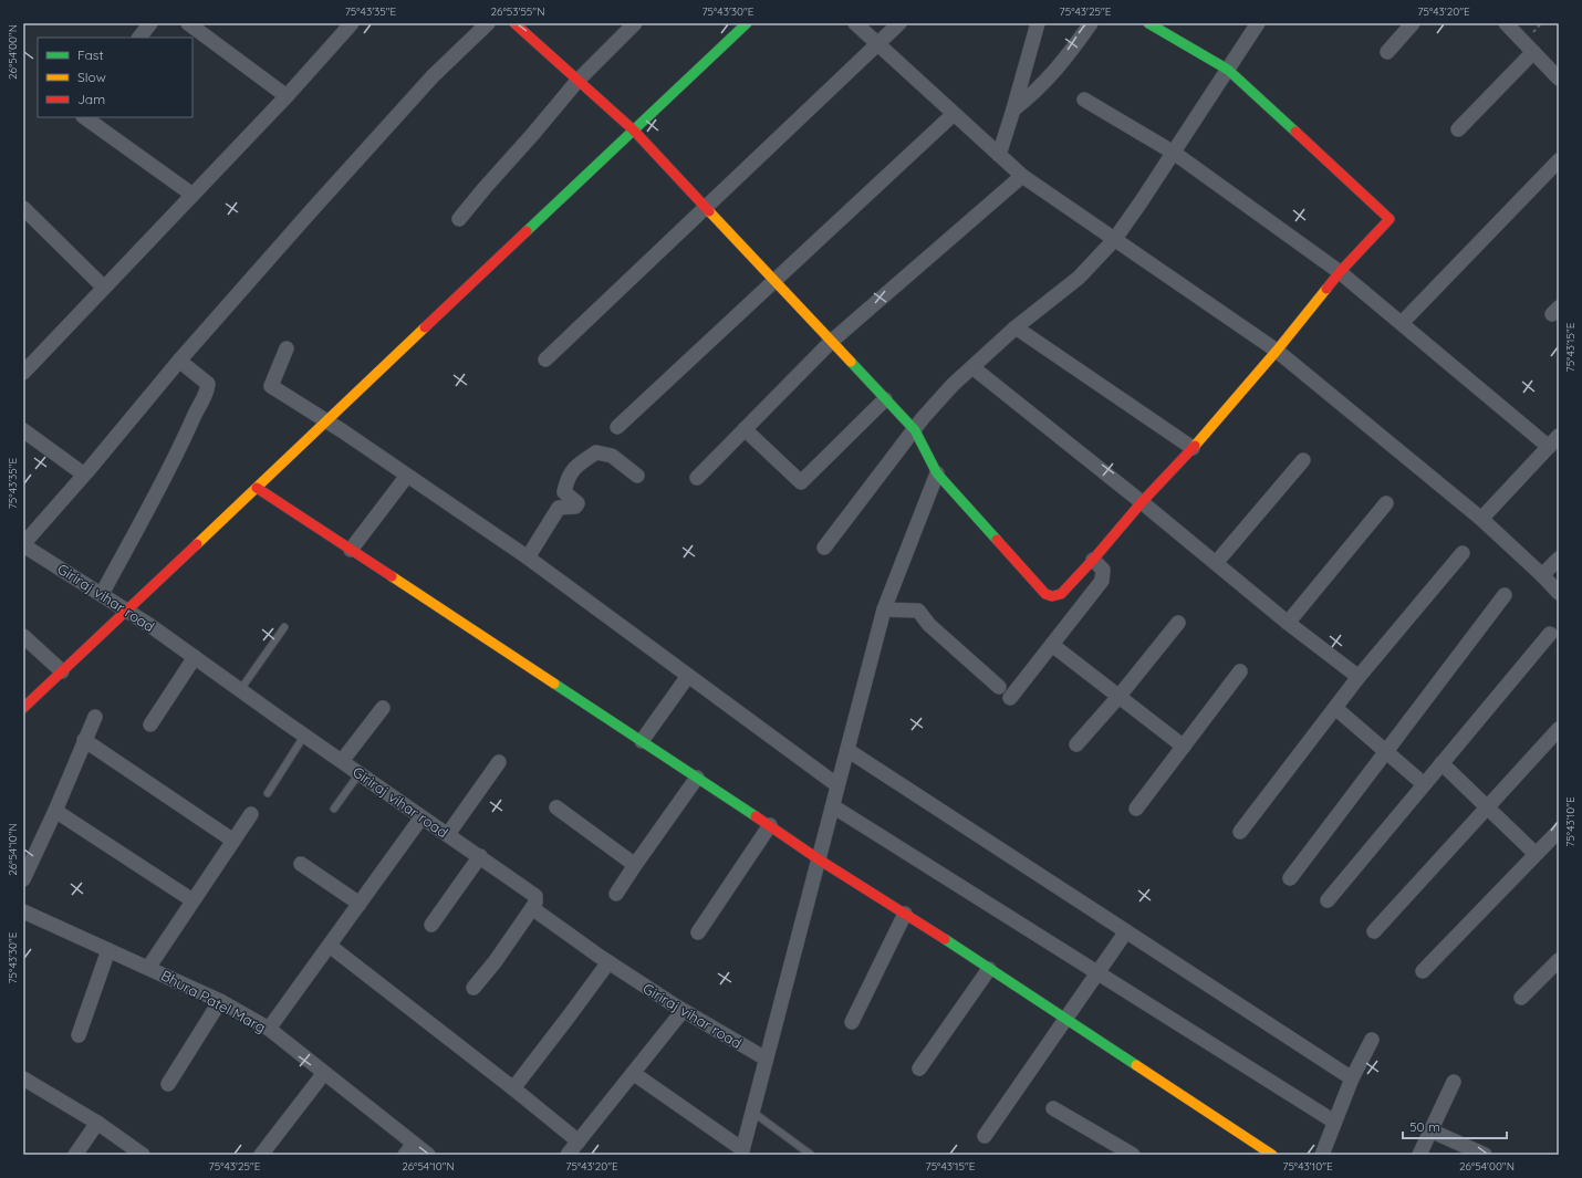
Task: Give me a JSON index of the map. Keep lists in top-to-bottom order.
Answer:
{
  "streets": {
    "street": ["Giriraj vihar road", "Bhura Patel Marg"]
  },
  "legend": ["Fast", "Slow", "Jam"],
  "scale_bar": "50 m",
  "coordinates": [
    "75°43'35\"E",
    "26°53'55\"N",
    "75°43'30\"E",
    "75°43'25\"E",
    "75°43'20\"E",
    "26°54'00\"N",
    "75°43'15\"E",
    "75°43'10\"E",
    "26°54'10\"N"
  ]
}
